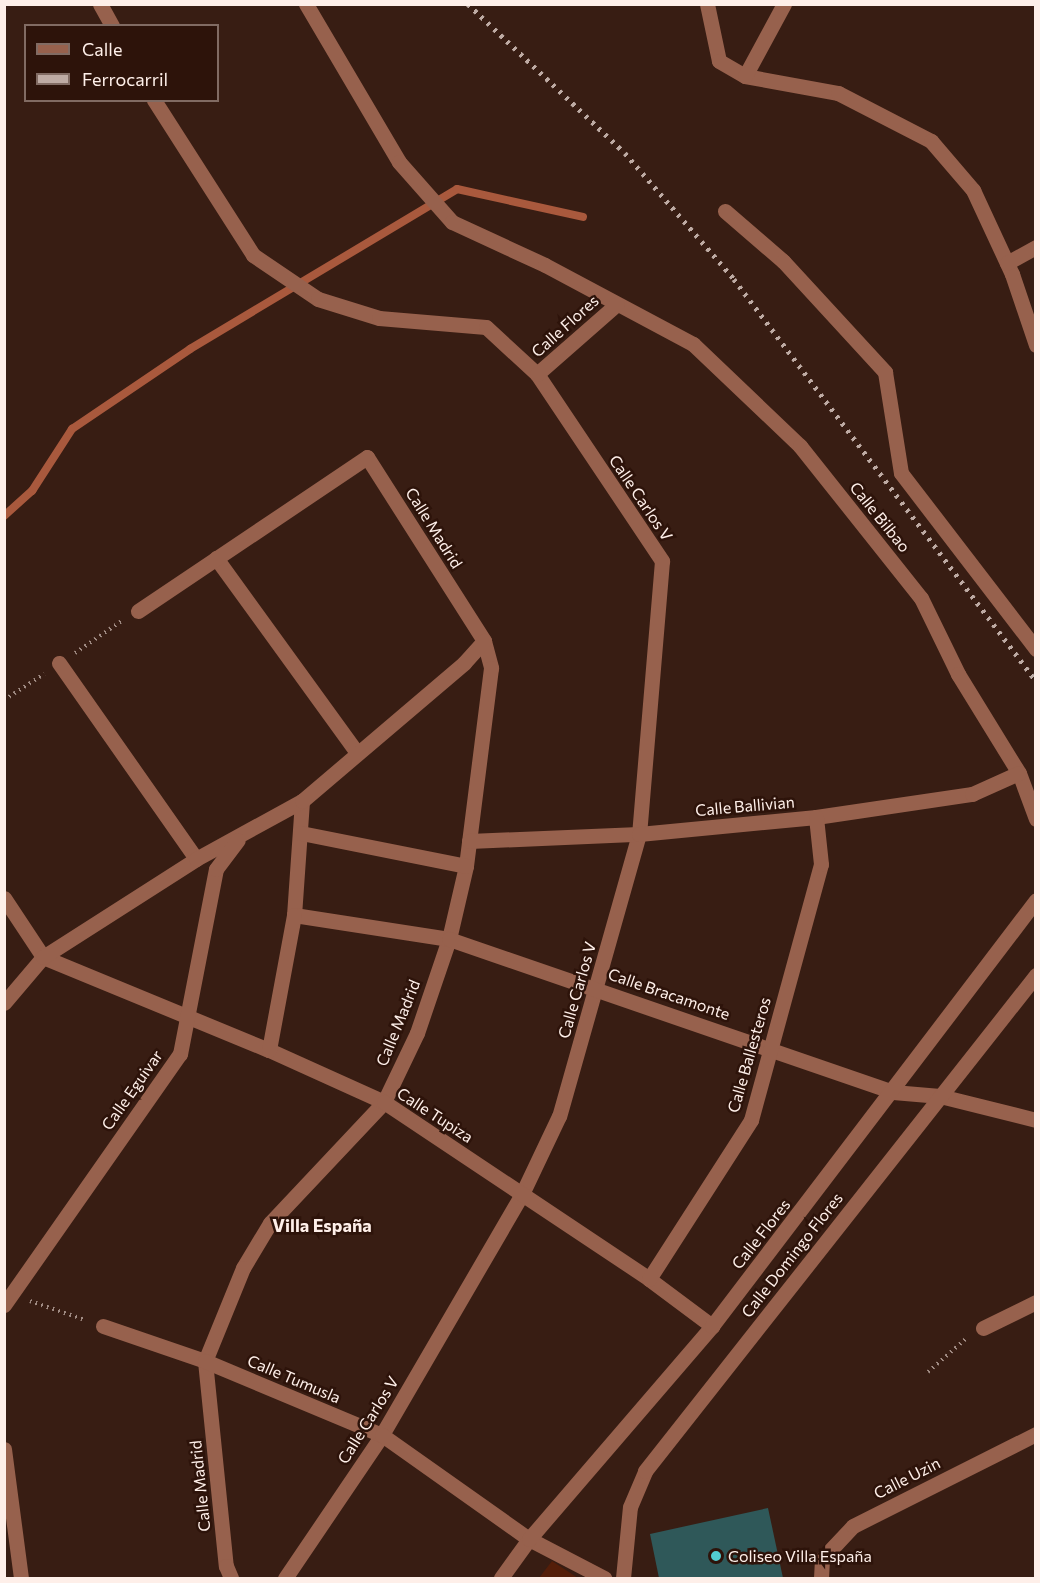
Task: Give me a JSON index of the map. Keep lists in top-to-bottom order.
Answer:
{
  "streets": {
    "street": [
      "Calle Flores",
      "Calle Carlos V",
      "Calle Bilbao",
      "Calle Madrid",
      "Calle Ballivian",
      "Calle Bracamonte",
      "Calle Ballesteros",
      "Calle Eguivar",
      "Calle Tupiza",
      "Calle Domingo Flores",
      "Calle Tumusla",
      "Calle Uzin"
    ]
  },
  "crossings": [
    ["Calle Flores", "Calle Carlos V"],
    ["Calle Flores", "Calle Bilbao"],
    ["Calle Flores", "Calle Bracamonte"],
    ["Calle Flores", "Calle Tupiza"],
    ["Calle Flores", "Calle Tumusla"],
    ["Calle Carlos V", "Calle Ballivian"],
    ["Calle Carlos V", "Calle Bracamonte"],
    ["Calle Carlos V", "Calle Tupiza"],
    ["Calle Carlos V", "Calle Tumusla"],
    ["Calle Bilbao", "Calle Ballivian"],
    ["Calle Madrid", "Calle Ballivian"],
    ["Calle Madrid", "Calle Bracamonte"],
    ["Calle Madrid", "Calle Tupiza"],
    ["Calle Madrid", "Calle Tumusla"],
    ["Calle Ballivian", "Calle Ballesteros"],
    ["Calle Bracamonte", "Calle Ballesteros"],
    ["Calle Bracamonte", "Calle Domingo Flores"],
    ["Calle Ballesteros", "Calle Tupiza"],
    ["Calle Eguivar", "Calle Tupiza"]
  ],
  "districts": ["Villa España"],
  "places": ["Coliseo Villa España"],
  "legend": ["Calle", "Ferrocarril"]
}
